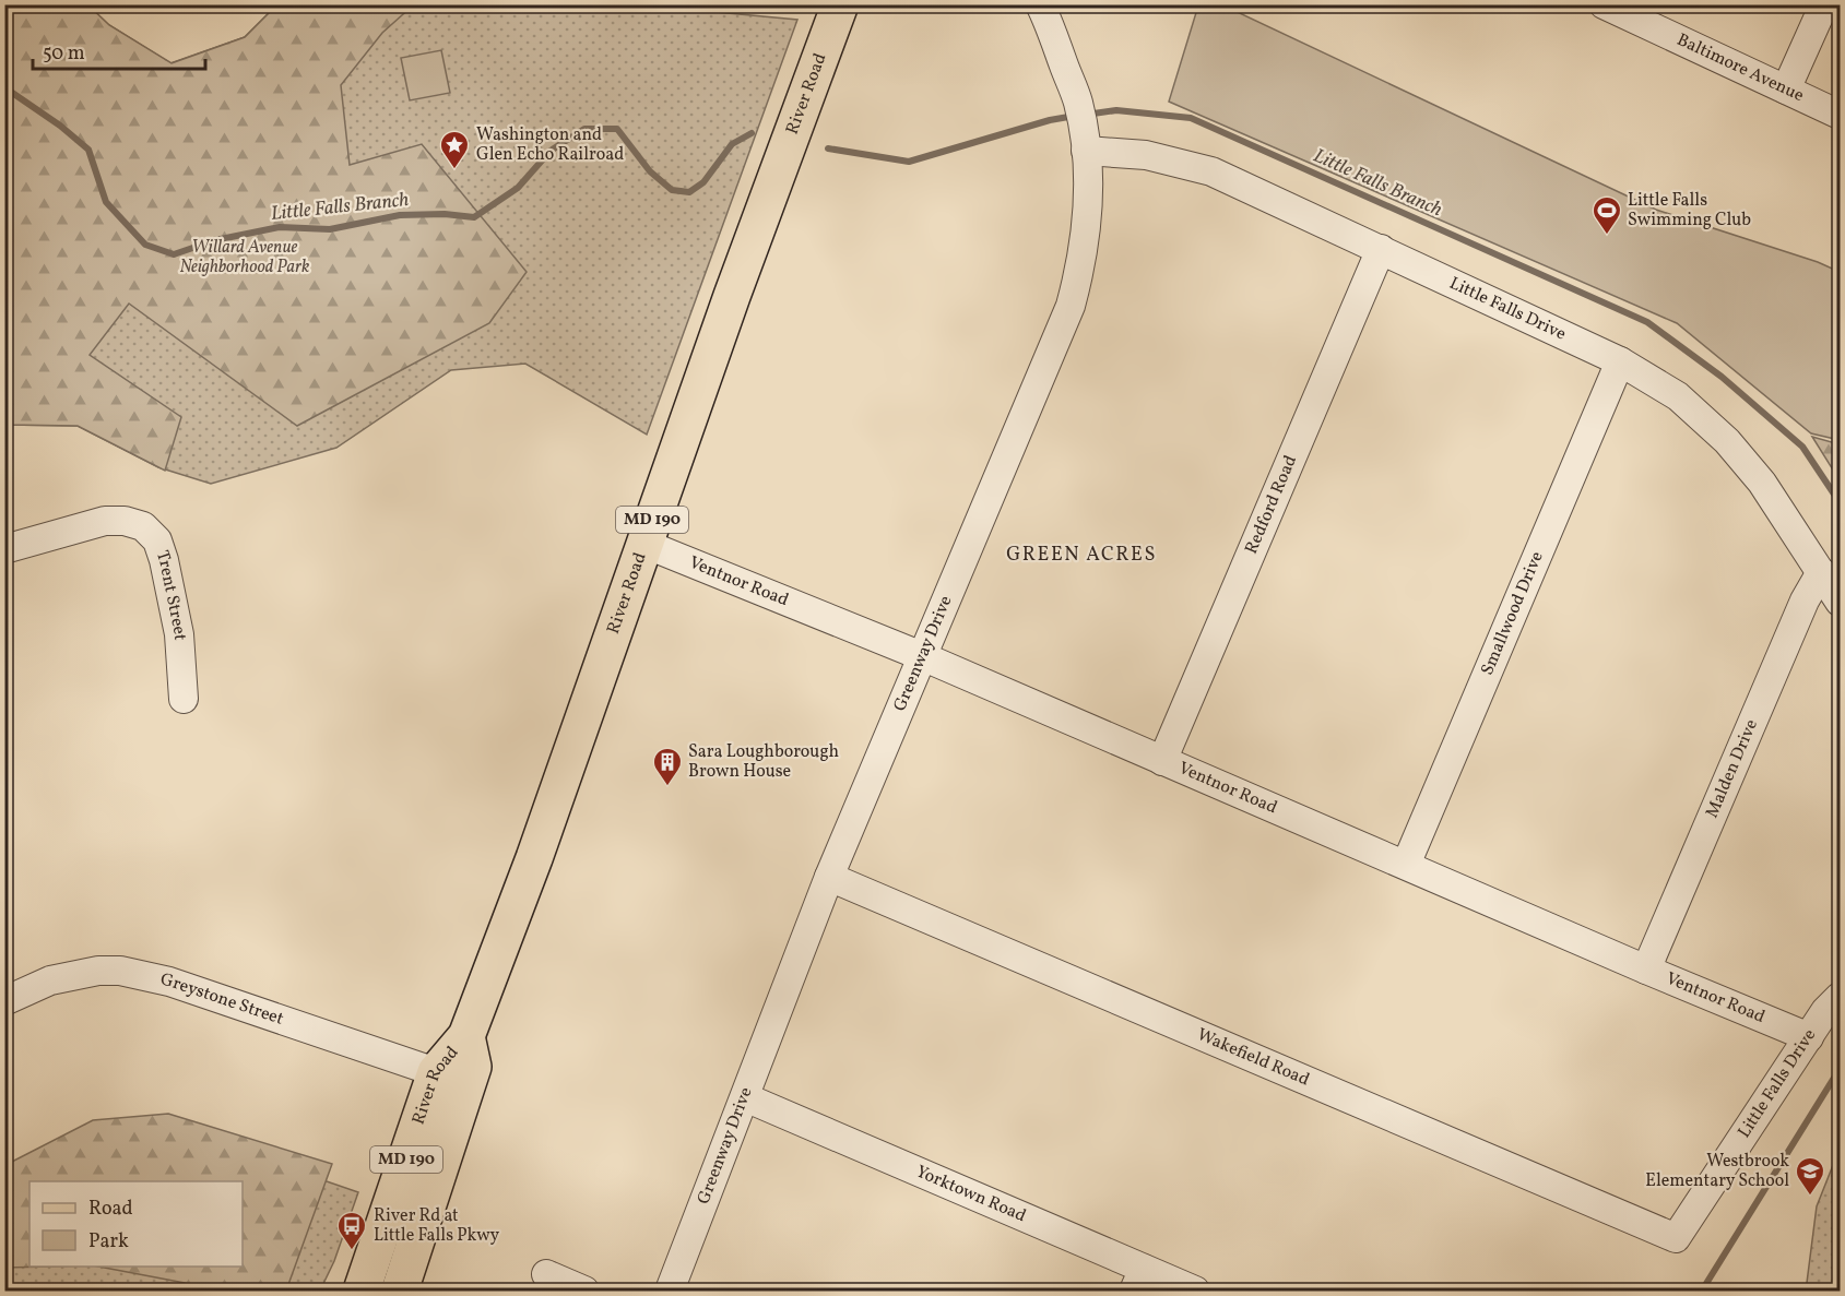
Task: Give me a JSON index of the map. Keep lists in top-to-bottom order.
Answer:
{
  "streets": {
    "main road": ["River Road", "MD 190"],
    "street": [
      "Baltimore Avenue",
      "Little Falls Drive",
      "Redford Road",
      "Ventnor Road",
      "Trent Street",
      "Smallwood Drive",
      "Greenway Drive",
      "Malden Drive",
      "Greystone Street",
      "Wakefield Road",
      "Yorktown Road"
    ]
  },
  "crossings": [
    ["River Road", "Ventnor Road"],
    ["River Road", "Greystone Street"],
    ["Little Falls Drive", "Redford Road"],
    ["Little Falls Drive", "Ventnor Road"],
    ["Little Falls Drive", "Smallwood Drive"],
    ["Little Falls Drive", "Greenway Drive"],
    ["Little Falls Drive", "Malden Drive"],
    ["Little Falls Drive", "Wakefield Road"],
    ["Redford Road", "Ventnor Road"],
    ["Ventnor Road", "Smallwood Drive"],
    ["Ventnor Road", "Greenway Drive"],
    ["Ventnor Road", "Malden Drive"],
    ["Greenway Drive", "Wakefield Road"],
    ["Greenway Drive", "Yorktown Road"]
  ],
  "districts": ["GREEN ACRES"],
  "water": ["Little Falls Branch"],
  "parks": ["Willard Avenue Neighborhood Park"],
  "places": {
    "place": ["Washington and Glen Echo Railroad"],
    "sports": ["Little Falls Swimming Club"],
    "building": ["Sara Loughborough Brown House"],
    "school or university": ["Westbrook Elementary School"],
    "bus stop": ["River Rd at Little Falls Pkwy"]
  },
  "legend": ["Road", "Park"],
  "scale_bar": "50 m"
}
